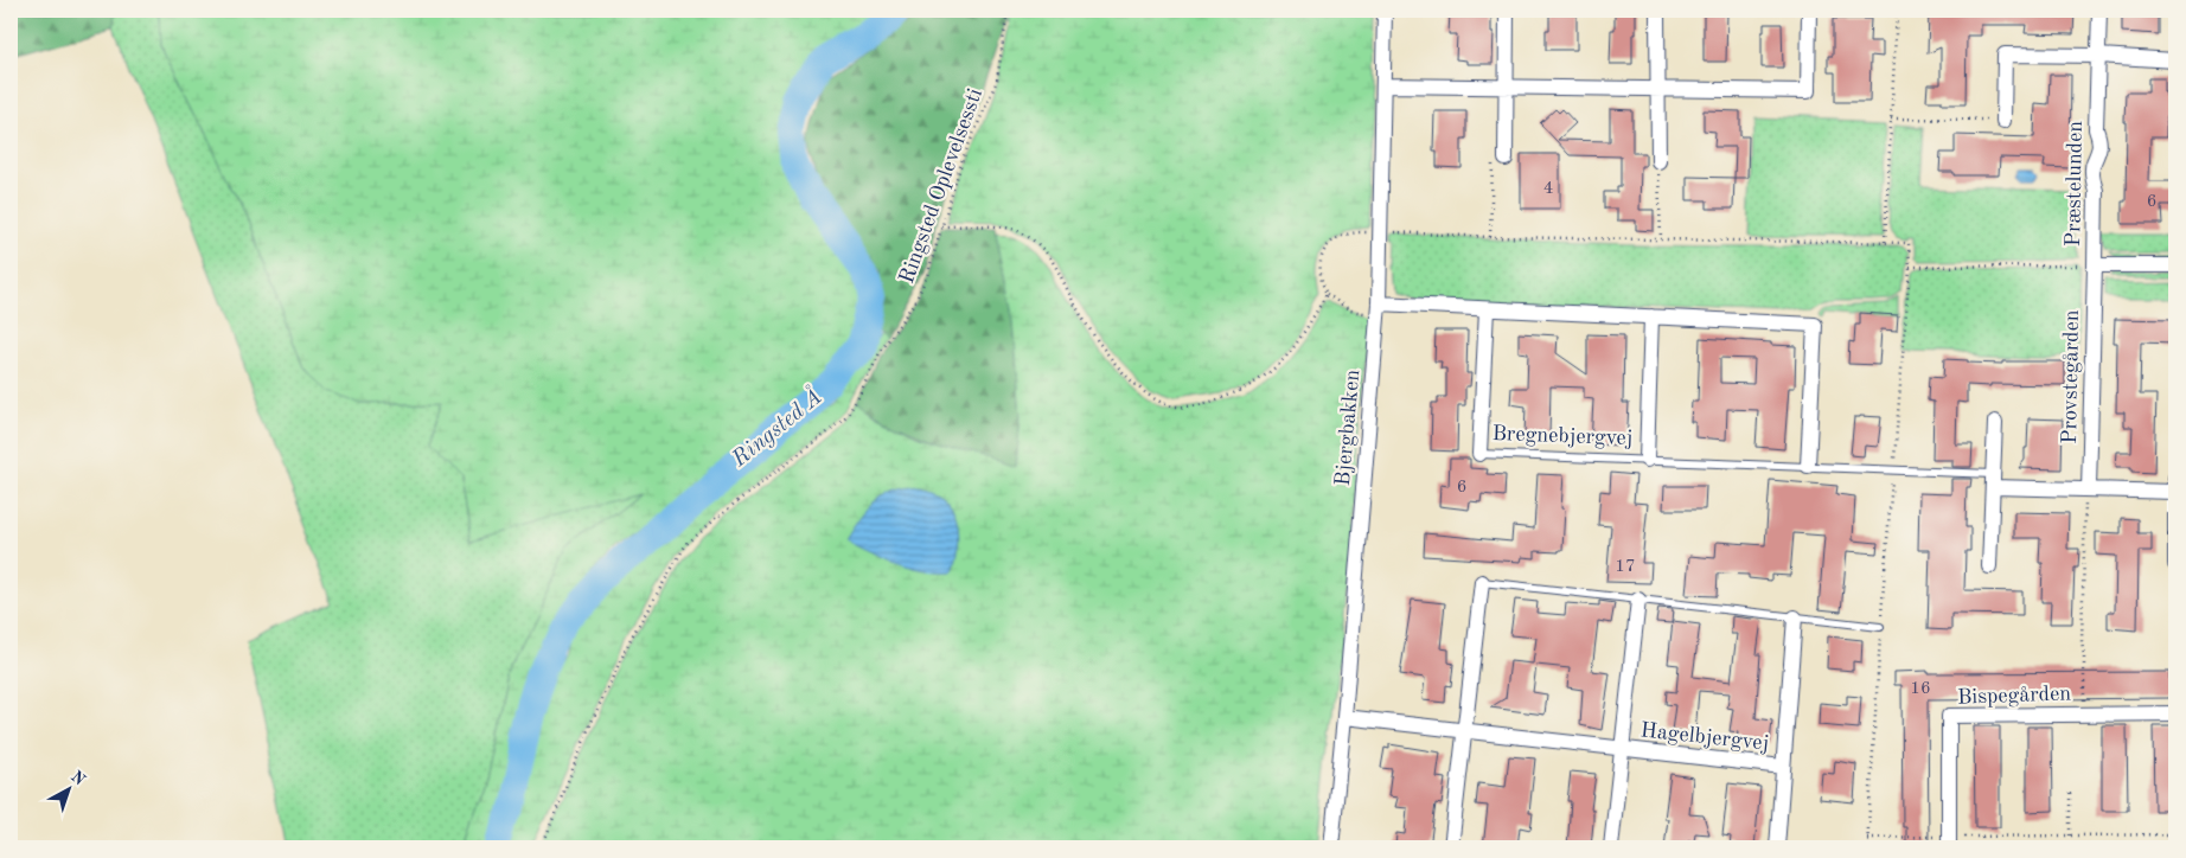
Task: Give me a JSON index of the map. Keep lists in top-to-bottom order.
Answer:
{
  "streets": {
    "street": [
      "Præstelunden",
      "Provstegården",
      "Bjergbakken",
      "Bregnebjergvej",
      "Bispegården",
      "Hagelbjergvej"
    ],
    "path": ["Ringsted Oplevelsessti"]
  },
  "crossings": [
    ["Præstelunden", "Provstegården"],
    ["Bjergbakken", "Hagelbjergvej"]
  ],
  "water": ["Ringsted Å"],
  "house_numbers": [
    "4",
    "6",
    "6",
    "17",
    "16"
  ],
  "north": "top right"
}
